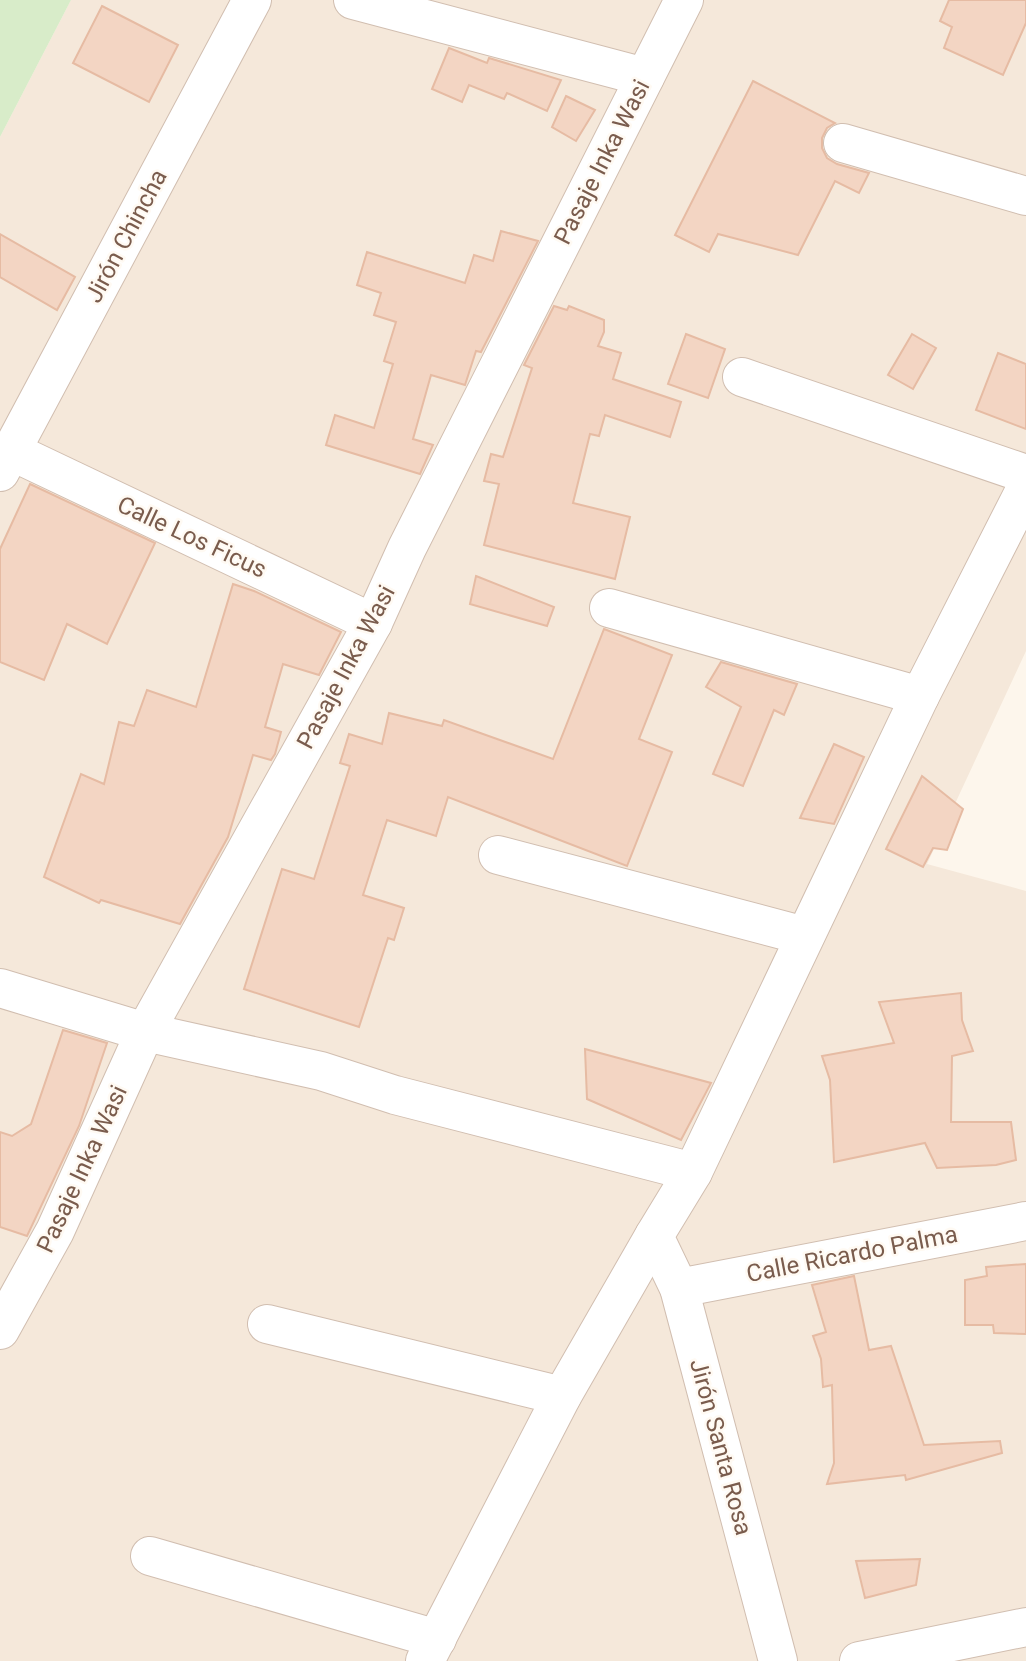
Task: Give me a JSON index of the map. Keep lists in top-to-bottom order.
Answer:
{
  "streets": {
    "street": [
      "Pasaje Inka Wasi",
      "Jirón Chincha",
      "Calle Los Ficus",
      "Calle Ricardo Palma",
      "Jirón Santa Rosa"
    ]
  },
  "crossings": [
    ["Pasaje Inka Wasi", "Calle Los Ficus"],
    ["Jirón Chincha", "Calle Los Ficus"],
    ["Calle Ricardo Palma", "Jirón Santa Rosa"]
  ]
}
